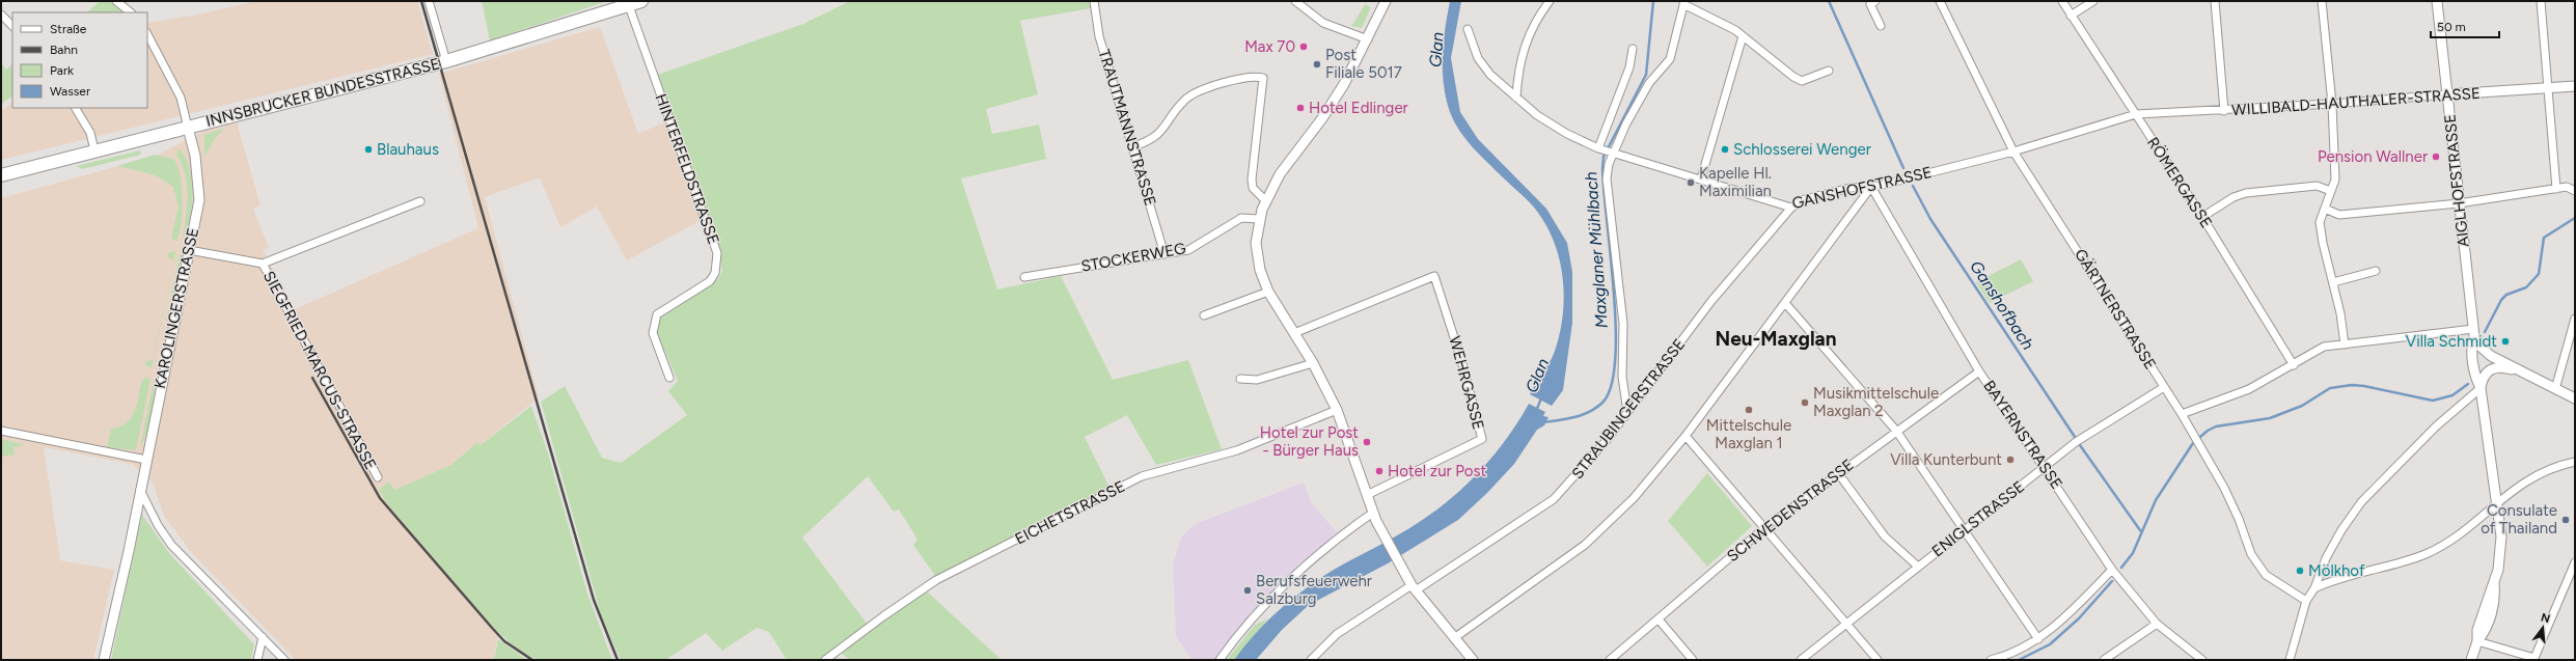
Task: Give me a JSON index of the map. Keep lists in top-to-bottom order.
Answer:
{
  "streets": {
    "main road": ["INNSBRUCKER BUNDESSTRASSE"],
    "street": [
      "WILLIBALD-HAUTHALER-STRASSE",
      "TRAUTMANNSTRASSE",
      "HINTERFELDSTRASSE",
      "AIGLHOFSTRASSE",
      "RÖMERGASSE",
      "GANSHOFSTRASSE",
      "STOCKERWEG",
      "KAROLINGERSTRASSE",
      "GÄRTNERSTRASSE",
      "SIEGFRIED-MARCUS-STRASSE",
      "WEHRGASSE",
      "STRAUBINGERSTRASSE",
      "BAYERNSTRASSE",
      "SCHWEDENSTRASSE",
      "EICHETSTRASSE",
      "ENIGLSTRASSE"
    ]
  },
  "crossings": [
    ["INNSBRUCKER BUNDESSTRASSE", "HINTERFELDSTRASSE"],
    ["INNSBRUCKER BUNDESSTRASSE", "KAROLINGERSTRASSE"],
    ["WILLIBALD-HAUTHALER-STRASSE", "AIGLHOFSTRASSE"],
    ["WILLIBALD-HAUTHALER-STRASSE", "RÖMERGASSE"],
    ["WILLIBALD-HAUTHALER-STRASSE", "GANSHOFSTRASSE"],
    ["TRAUTMANNSTRASSE", "STOCKERWEG"],
    ["RÖMERGASSE", "GANSHOFSTRASSE"],
    ["GANSHOFSTRASSE", "GÄRTNERSTRASSE"],
    ["GANSHOFSTRASSE", "STRAUBINGERSTRASSE"],
    ["GANSHOFSTRASSE", "BAYERNSTRASSE"],
    ["KAROLINGERSTRASSE", "SIEGFRIED-MARCUS-STRASSE"],
    ["GÄRTNERSTRASSE", "ENIGLSTRASSE"],
    ["BAYERNSTRASSE", "SCHWEDENSTRASSE"],
    ["BAYERNSTRASSE", "ENIGLSTRASSE"]
  ],
  "districts": ["Neu-Maxglan"],
  "water": ["Glan", "Maxglaner Mühlbach", "Ganshofbach"],
  "places": [
    "Max 70",
    "Post Filiale 5017",
    "Hotel Edlinger",
    "Blauhaus",
    "Schlosserei Wenger",
    "Pension Wallner",
    "Kapelle Hl. Maximilian",
    "Villa Schmidt",
    "Musikmittelschule Maxglan 2",
    "Mittelschule Maxglan 1",
    "Hotel zur Post - Bürger Haus",
    "Villa Kunterbunt",
    "Hotel zur Post",
    "Consulate of Thailand",
    "Mölkhof",
    "Berufsfeuerwehr Salzburg"
  ],
  "legend": [
    "Straße",
    "Bahn",
    "Park",
    "Wasser"
  ],
  "scale_bar": "50 m",
  "north": "top"
}
